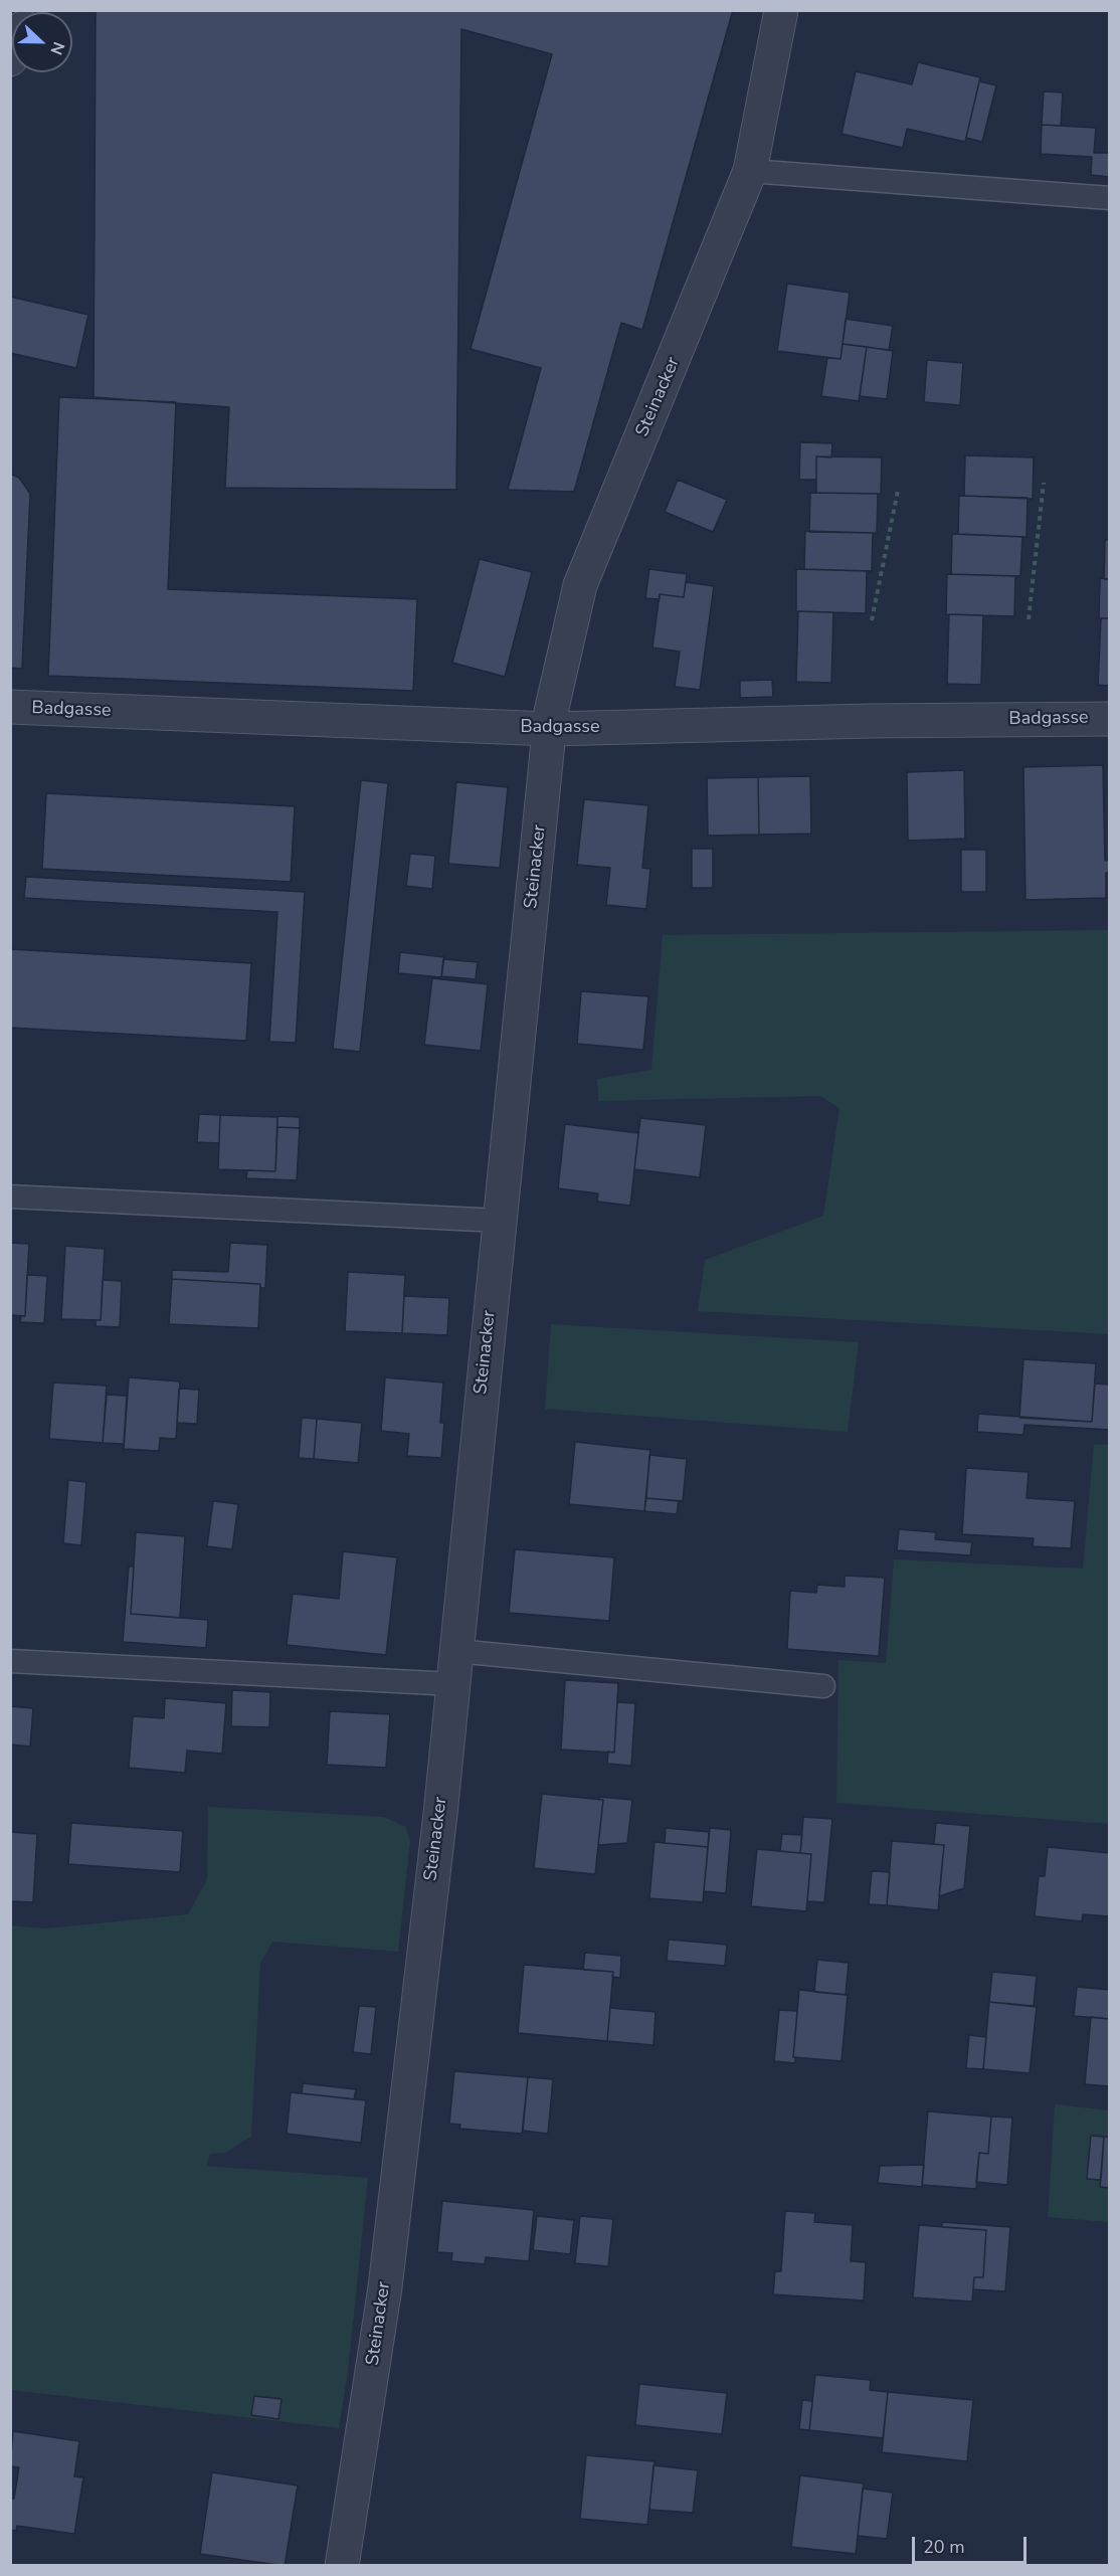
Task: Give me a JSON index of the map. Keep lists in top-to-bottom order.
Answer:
{
  "streets": {
    "street": ["Steinacker", "Badgasse"]
  },
  "crossings": [
    ["Steinacker", "Badgasse"]
  ],
  "scale_bar": "20 m",
  "north": "right"
}
